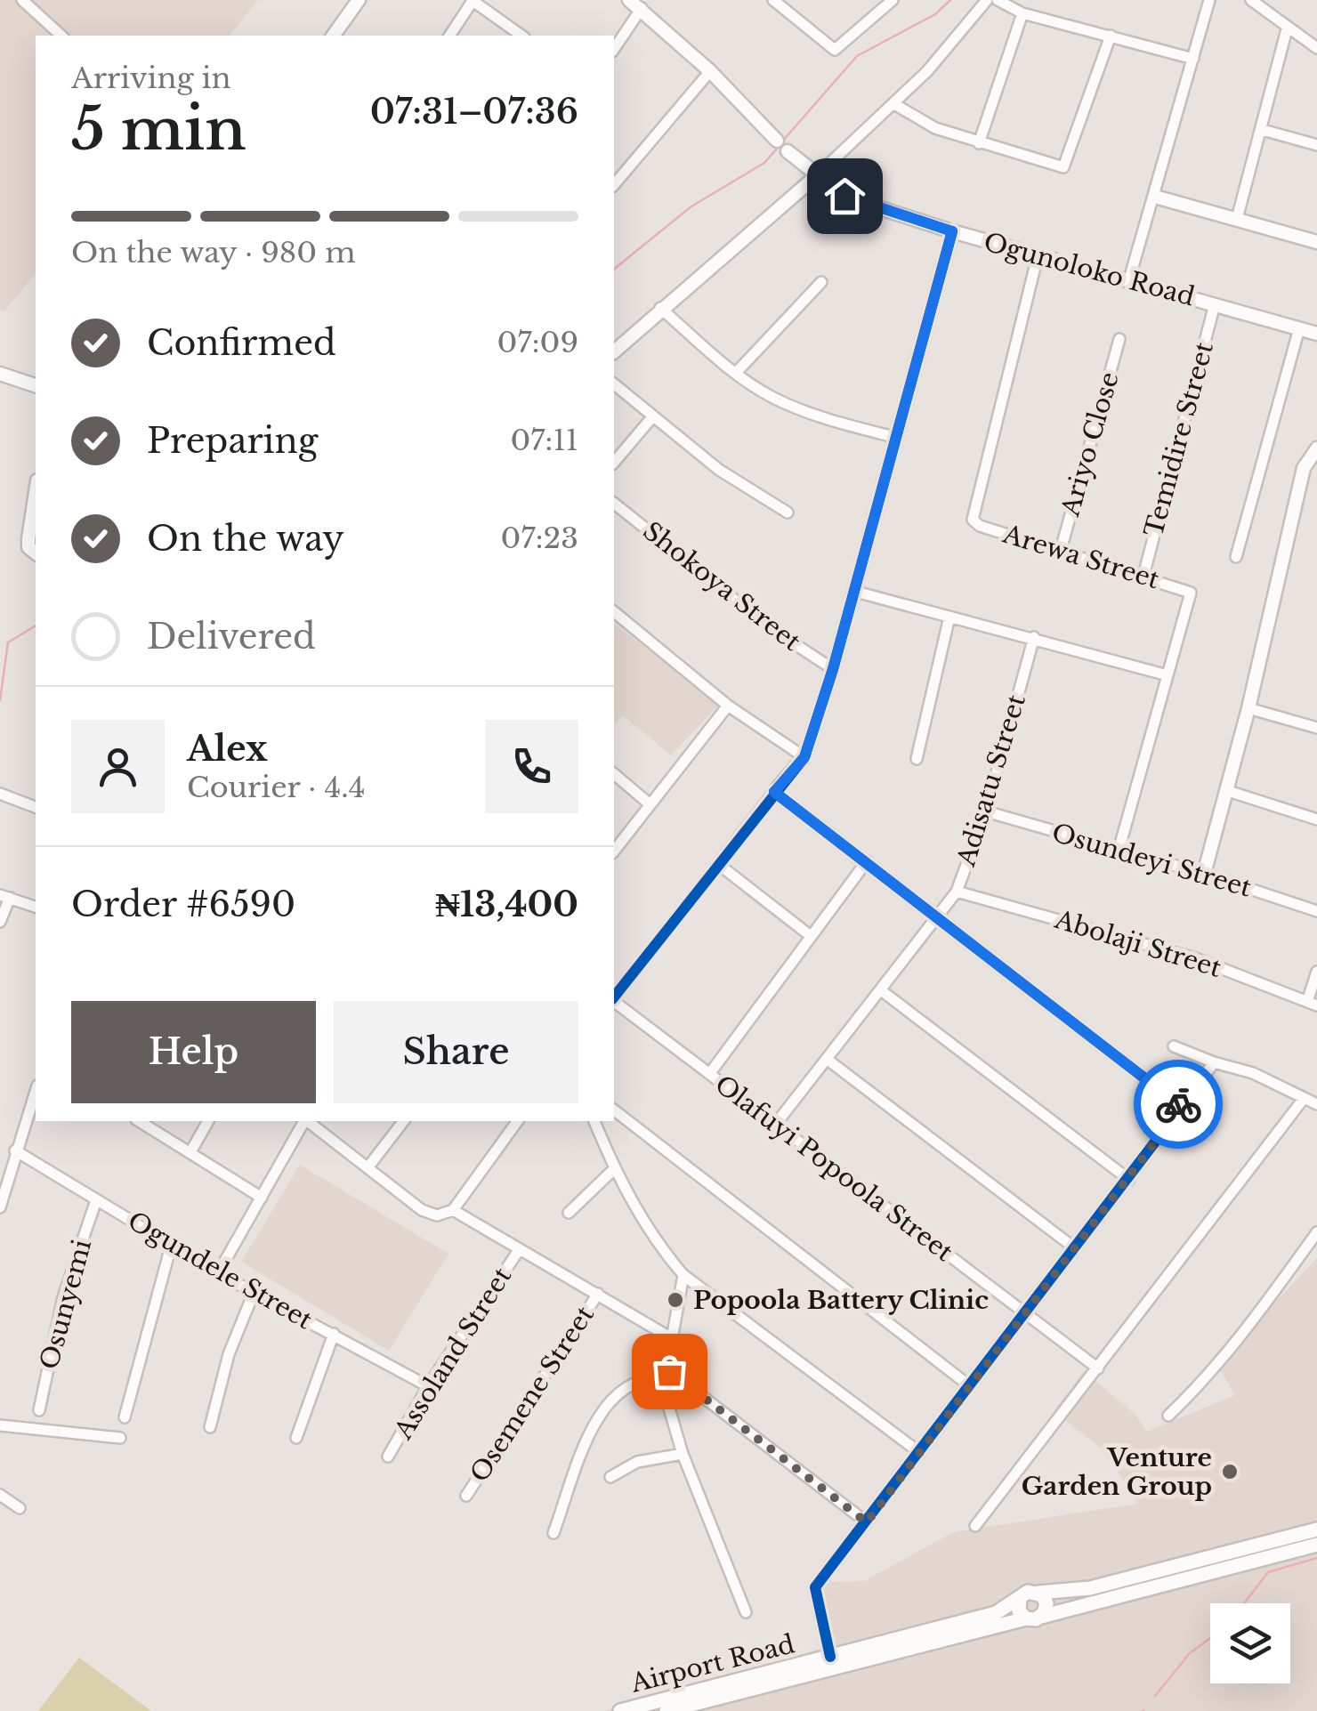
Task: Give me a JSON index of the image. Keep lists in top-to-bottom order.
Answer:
{
  "streets": {
    "main road": ["Airport Road"],
    "street": [
      "Ogunoloko Road",
      "Temidire Street",
      "Ariyo Close",
      "Arewa Street",
      "Shokoya Street",
      "Adisatu Street",
      "Osundeyi Street",
      "Abolaji Street",
      "Olafuyi Popoola Street",
      "Ogundele Street",
      "Osunyemi",
      "Assoland Street",
      "Osemene Street"
    ]
  },
  "crossings": [
    ["Ogunoloko Road", "Temidire Street"],
    ["Ogunoloko Road", "Arewa Street"],
    ["Temidire Street", "Arewa Street"],
    ["Ariyo Close", "Arewa Street"],
    ["Adisatu Street", "Osundeyi Street"],
    ["Adisatu Street", "Abolaji Street"],
    ["Adisatu Street", "Olafuyi Popoola Street"],
    ["Ogundele Street", "Osunyemi"],
    ["Ogundele Street", "Assoland Street"]
  ],
  "places": ["Popoola Battery Clinic", "Venture Garden Group"],
  "page": {
    "heading": ["5 min", "Arriving in", "07:31–07:36"],
    "panel": [
      "Alex",
      "Courier · 4.4",
      "Order #6590",
      "₦13,400"
    ],
    "bar": "On the way · 980 m",
    "list": [
      ["Confirmed", "07:09"],
      ["Preparing", "07:11"],
      ["On the way", "07:23"],
      "Delivered"
    ],
    "buttons": ["Help", "Share"]
  }
}
